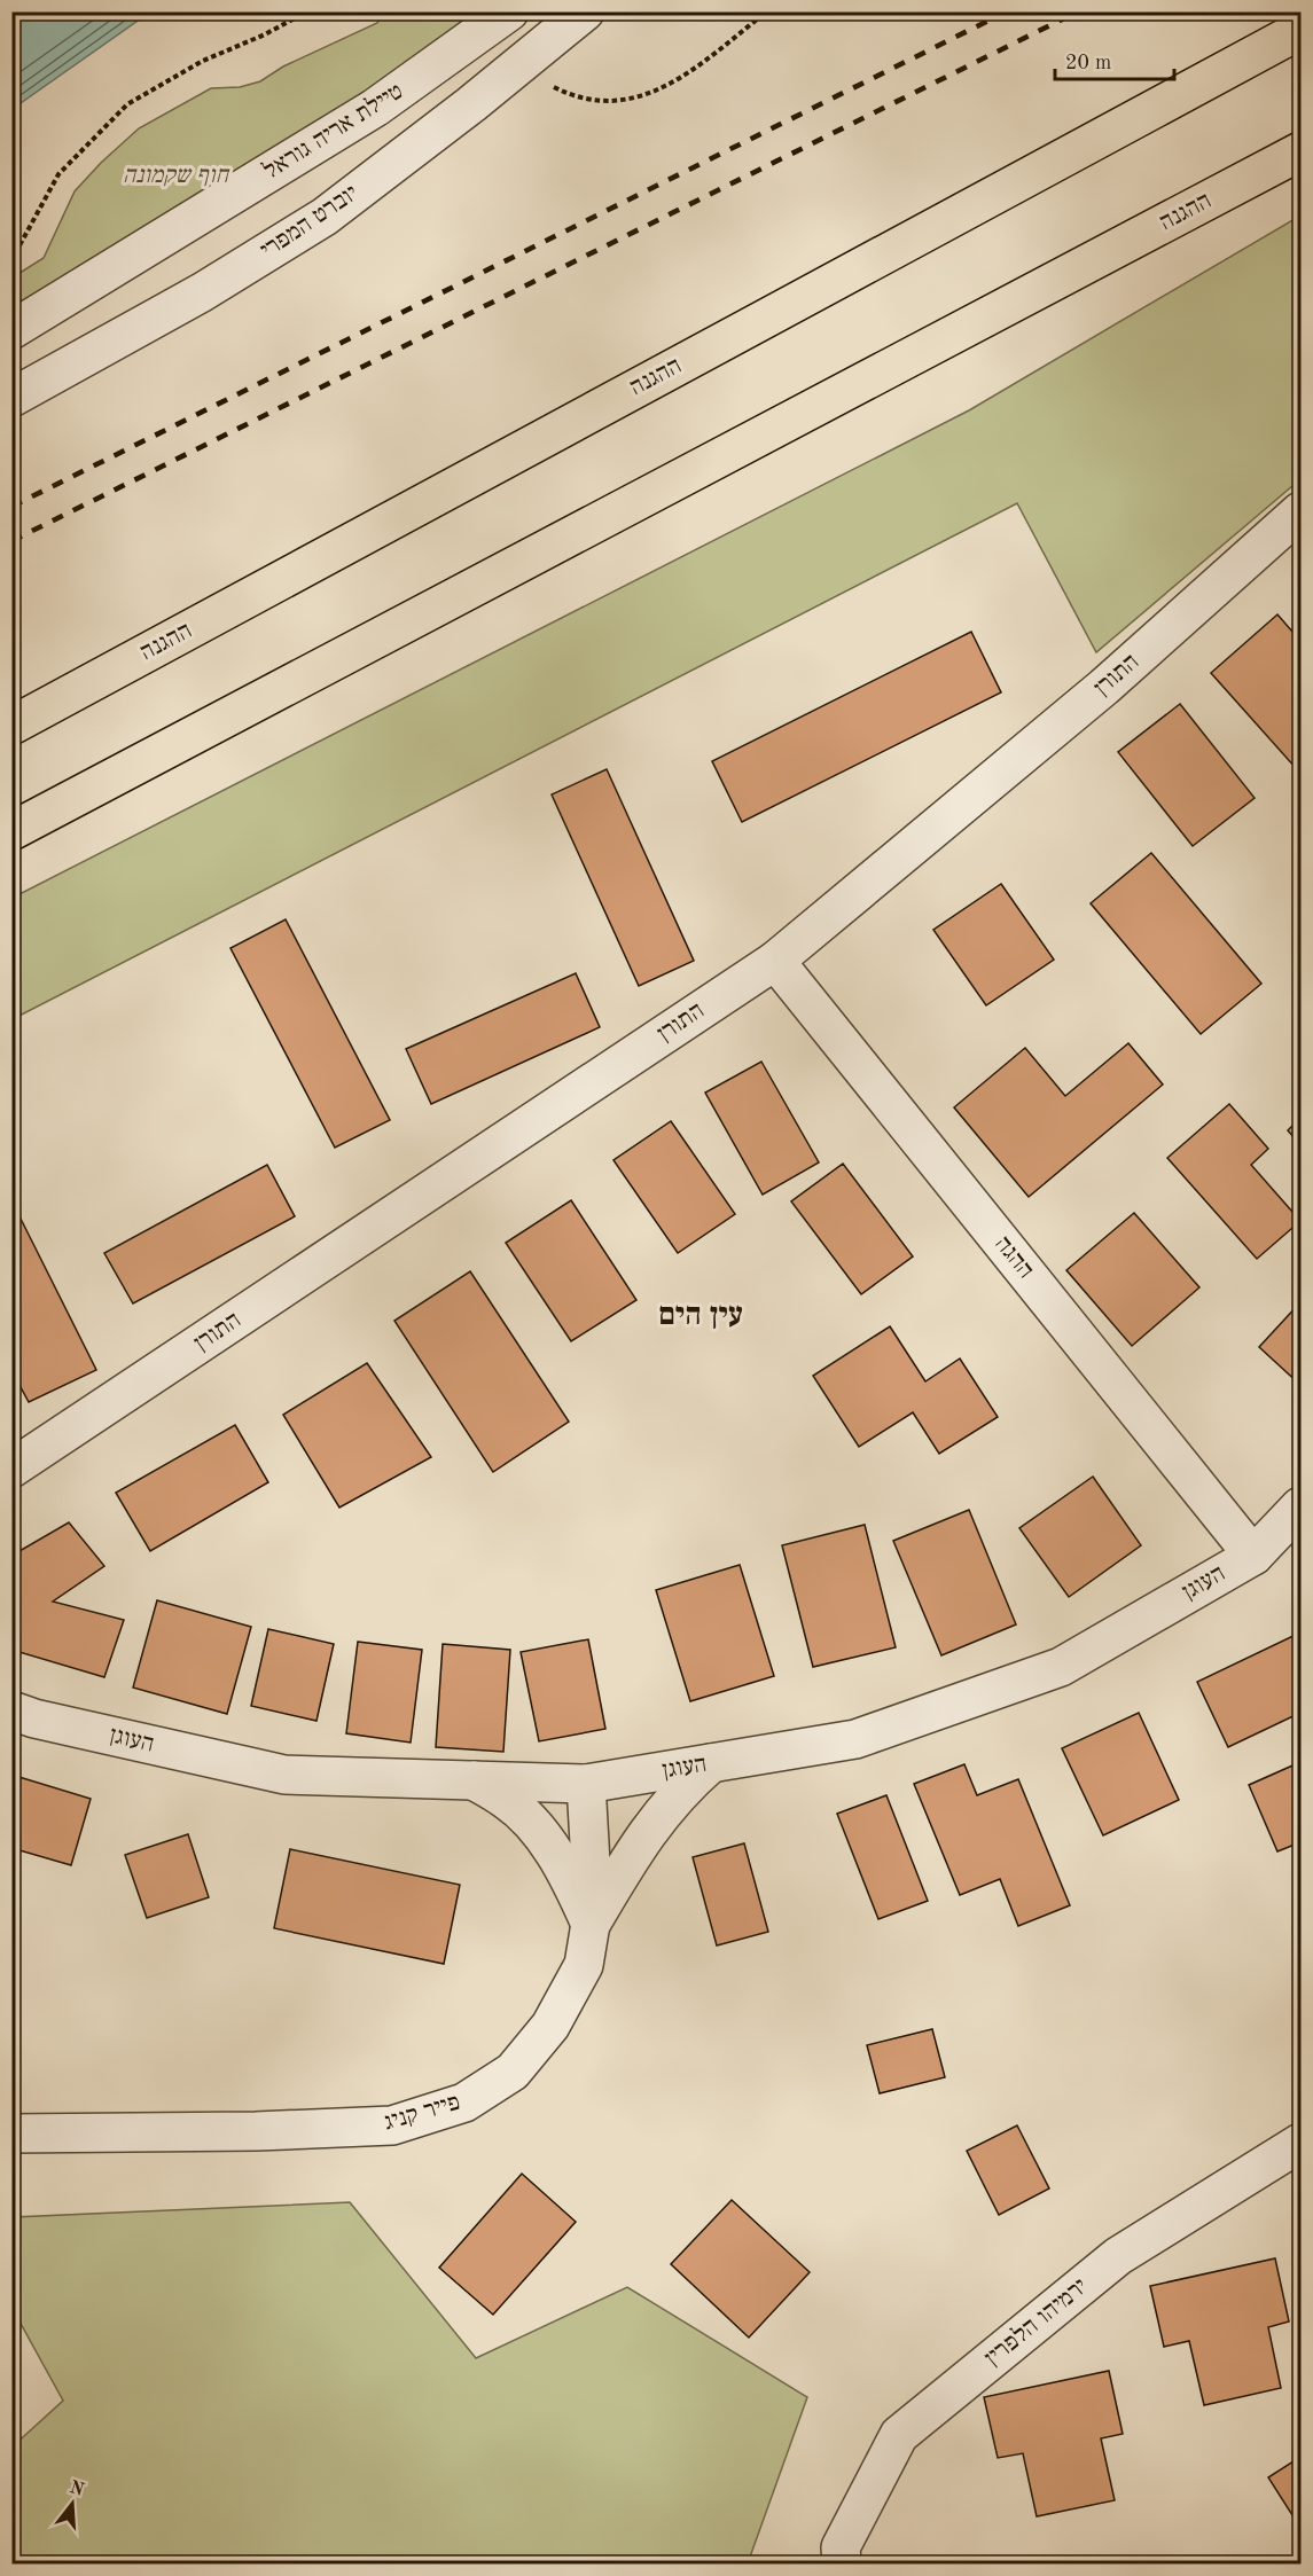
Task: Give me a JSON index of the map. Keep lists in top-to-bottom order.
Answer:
{
  "streets": {
    "highway": ["ההגנה"],
    "street": [
      "טיילת אריה גוראל",
      "יוברט המפרי",
      "התורן",
      "ההגה",
      "העוגן",
      "פייר קניג",
      "ירמיהו הלפרין"
    ]
  },
  "crossings": [
    ["התורן", "ההגה"],
    ["ההגה", "העוגן"],
    ["העוגן", "פייר קניג"]
  ],
  "districts": ["עין הים"],
  "parks": ["חוף שקמונה"],
  "scale_bar": "20 m",
  "north": "top"
}
